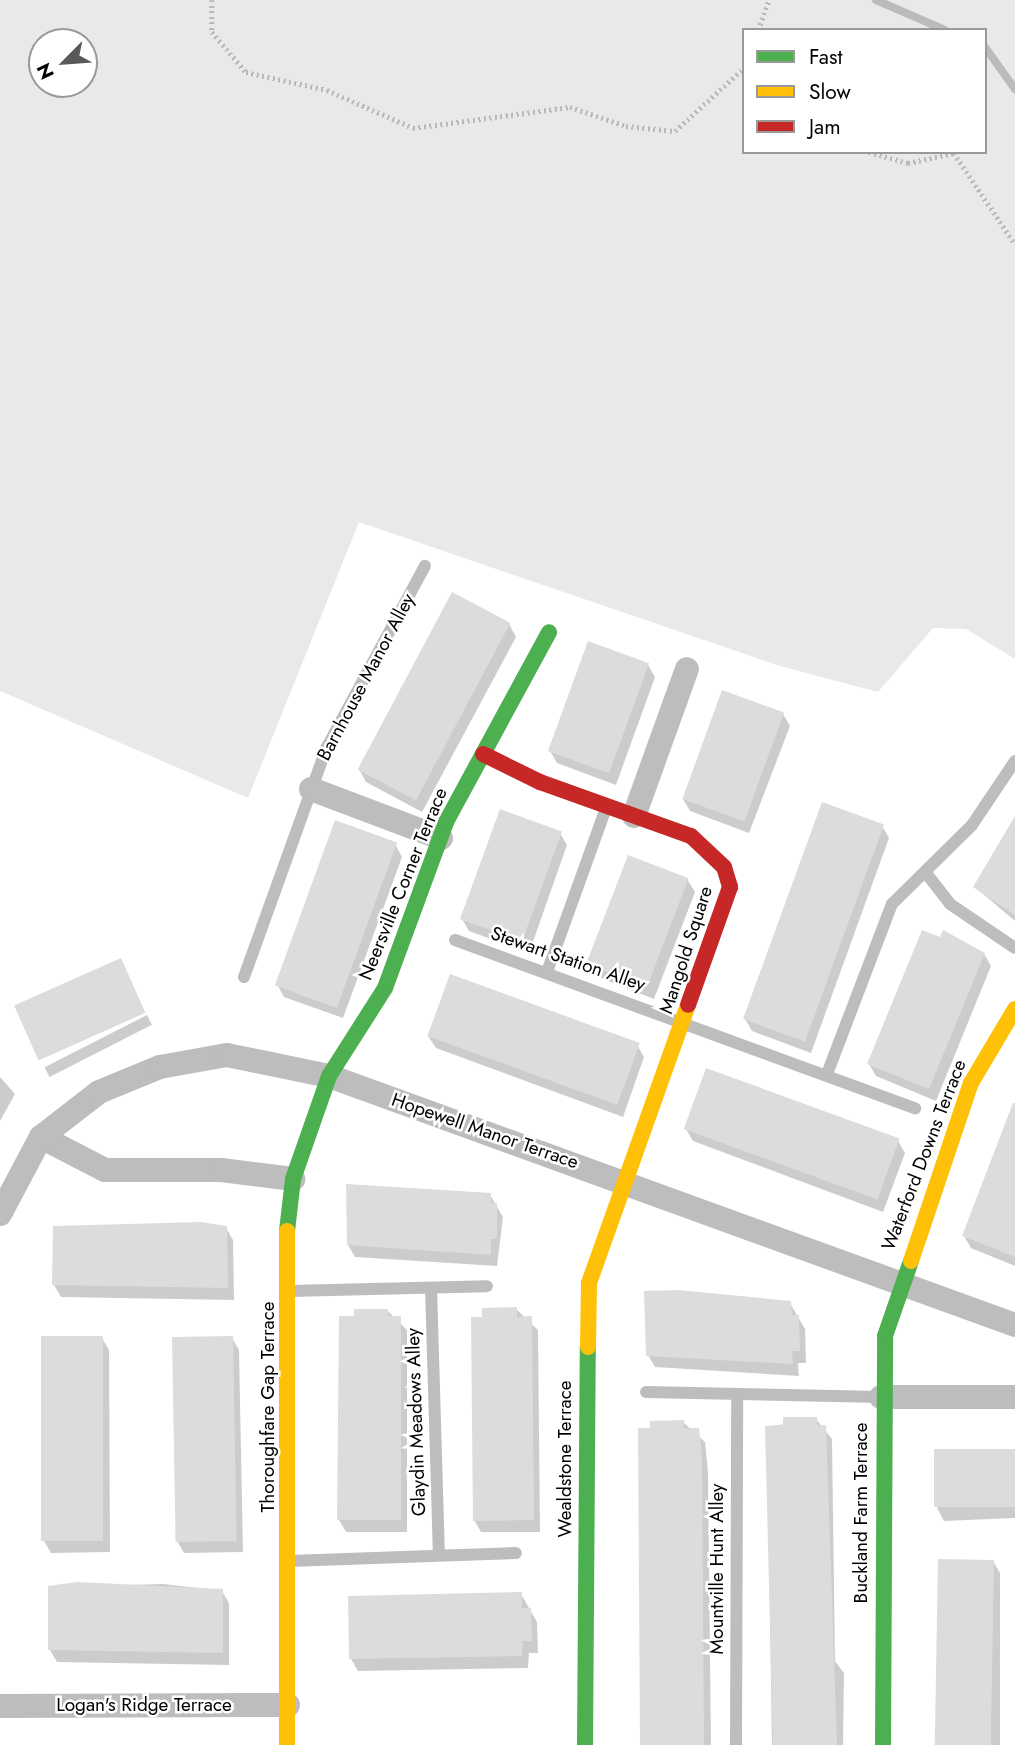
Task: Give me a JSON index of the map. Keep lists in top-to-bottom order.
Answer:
{
  "streets": {
    "street": [
      "Neersville Corner Terrace",
      "Mangold Square",
      "Hopewell Manor Terrace",
      "Waterford Downs Terrace",
      "Thoroughfare Gap Terrace",
      "Wealdstone Terrace",
      "Buckland Farm Terrace",
      "Logan's Ridge Terrace"
    ],
    "lane": [
      "Barnhouse Manor Alley",
      "Stewart Station Alley",
      "Glaydin Meadows Alley",
      "Mountville Hunt Alley"
    ]
  },
  "crossings": [
    ["Neersville Corner Terrace", "Mangold Square"],
    ["Neersville Corner Terrace", "Hopewell Manor Terrace"],
    ["Neersville Corner Terrace", "Thoroughfare Gap Terrace"],
    ["Mangold Square", "Stewart Station Alley"],
    ["Mangold Square", "Hopewell Manor Terrace"],
    ["Mangold Square", "Wealdstone Terrace"],
    ["Hopewell Manor Terrace", "Waterford Downs Terrace"],
    ["Hopewell Manor Terrace", "Thoroughfare Gap Terrace"],
    ["Hopewell Manor Terrace", "Wealdstone Terrace"],
    ["Hopewell Manor Terrace", "Buckland Farm Terrace"],
    ["Waterford Downs Terrace", "Buckland Farm Terrace"],
    ["Thoroughfare Gap Terrace", "Logan's Ridge Terrace"]
  ],
  "legend": ["Fast", "Slow", "Jam"],
  "north": "bottom left"
}
